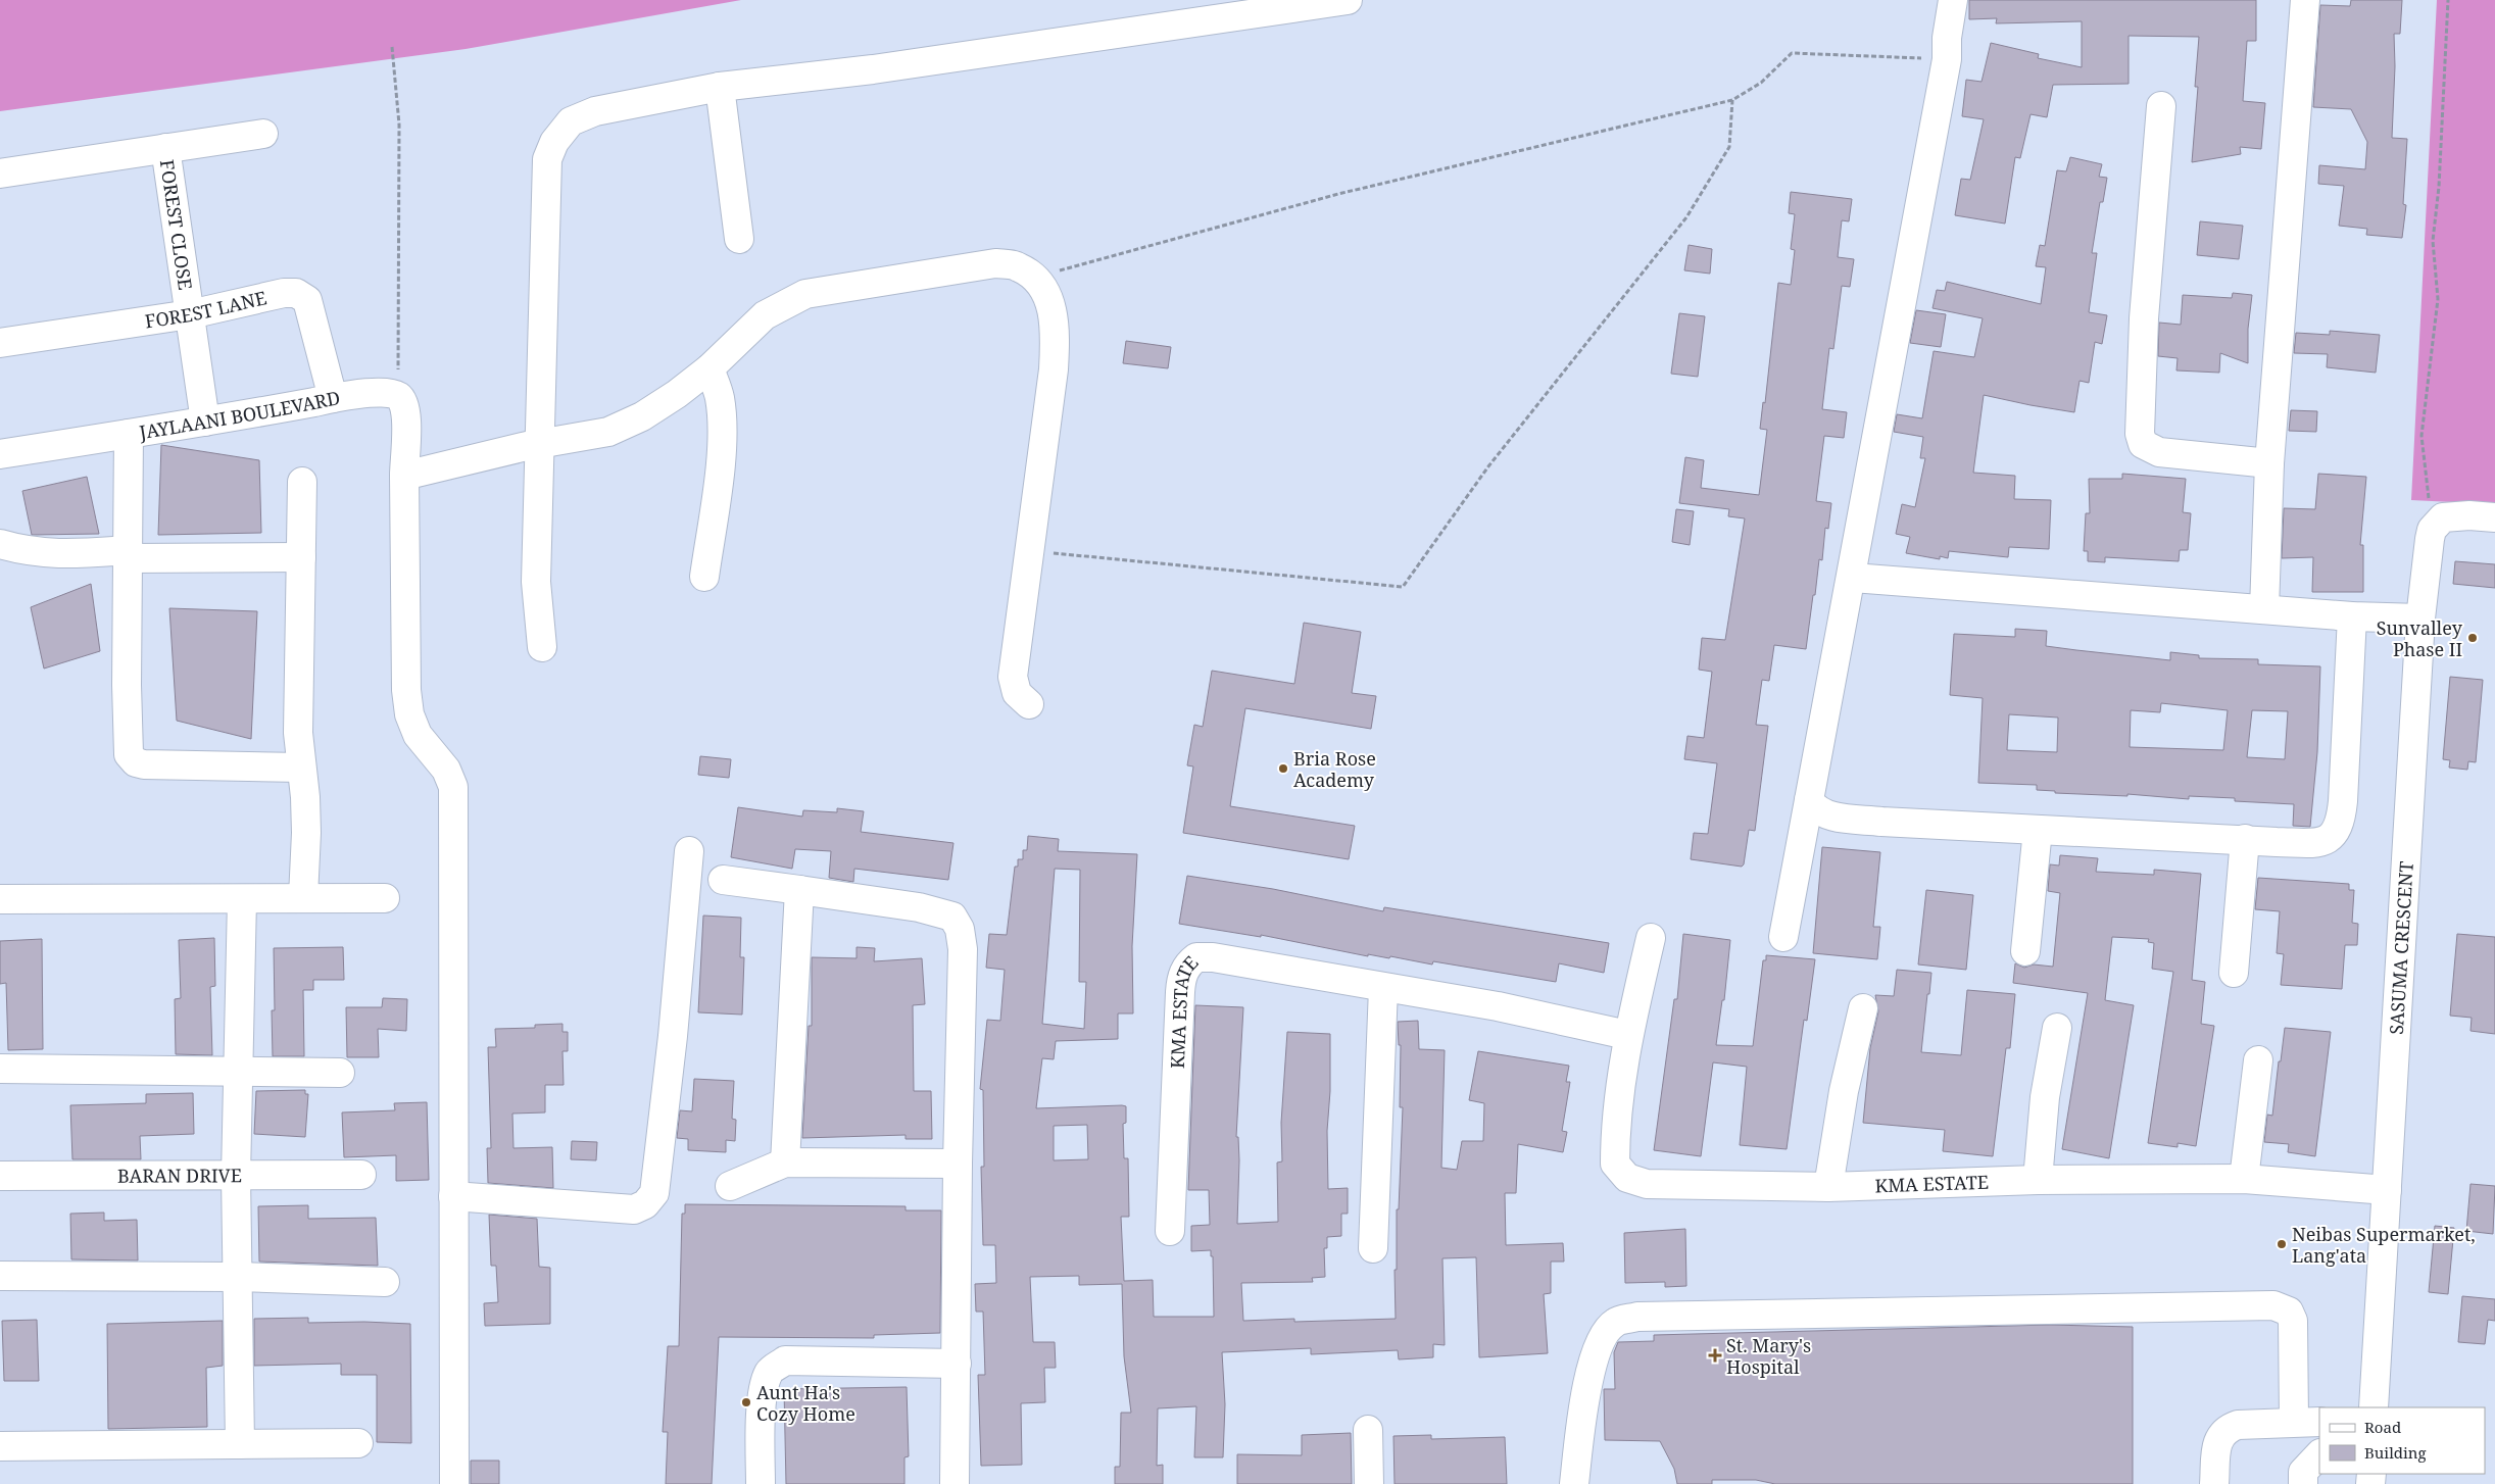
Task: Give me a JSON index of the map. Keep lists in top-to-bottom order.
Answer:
{
  "streets": {
    "street": [
      "FOREST CLOSE",
      "FOREST LANE",
      "JAYLAANI BOULEVARD",
      "SASUMA CRESCENT",
      "KMA ESTATE",
      "BARAN DRIVE"
    ]
  },
  "crossings": [
    ["FOREST CLOSE", "FOREST LANE"],
    ["FOREST CLOSE", "JAYLAANI BOULEVARD"],
    ["FOREST LANE", "JAYLAANI BOULEVARD"],
    ["SASUMA CRESCENT", "KMA ESTATE"]
  ],
  "places": {
    "other": [
      "Sunvalley Phase II",
      "Bria Rose Academy",
      "Neibas Supermarket, Lang'ata",
      "Aunt Ha's Cozy Home"
    ],
    "health": ["St. Mary's Hospital"]
  },
  "legend": ["Road", "Building"]
}
